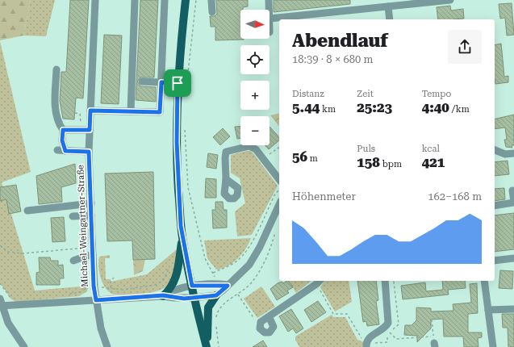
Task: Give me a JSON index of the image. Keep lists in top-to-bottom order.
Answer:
{
  "streets": {
    "street": ["Michael-Weingartner-Straße"]
  },
  "north": "right",
  "page": {
    "map_buttons": ["+", "−"],
    "heading": ["Abendlauf", "18:39 · 8 × 680 m"],
    "stats": [
      ["Distanz", "5.44 km"],
      ["Zeit", "25:23"],
      ["Tempo", "4:40 /km"],
      ["56 m"],
      ["Puls", "158 bpm"],
      ["kcal", "421"]
    ],
    "chart": ["Höhenmeter", "162–168 m"]
  }
}
